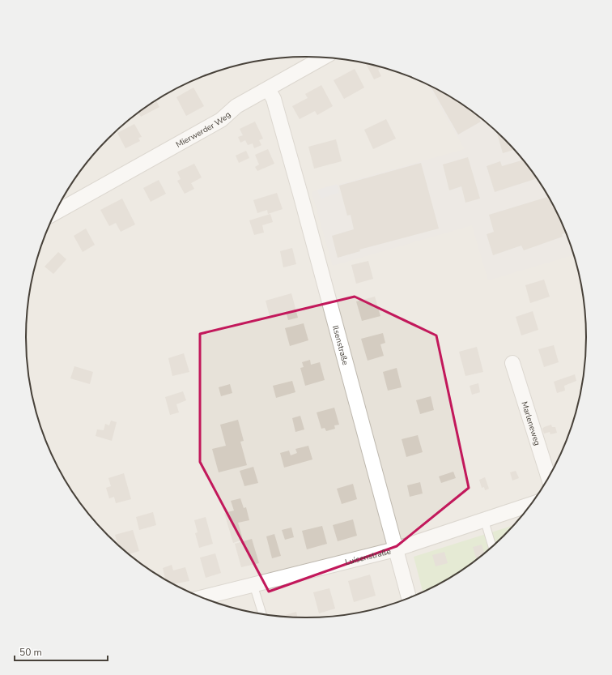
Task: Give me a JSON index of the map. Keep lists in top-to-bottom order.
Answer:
{
  "streets": {
    "street": [
      "Mierwerder Weg",
      "Ilsenstraße",
      "Marleneweg",
      "Luisenstraße"
    ]
  },
  "crossings": [
    ["Mierwerder Weg", "Ilsenstraße"],
    ["Ilsenstraße", "Luisenstraße"]
  ],
  "scale_bar": "50 m"
}
